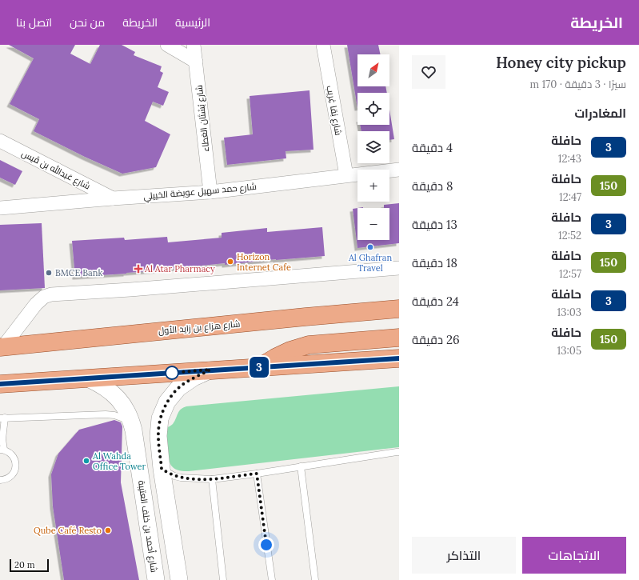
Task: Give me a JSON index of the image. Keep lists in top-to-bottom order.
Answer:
{
  "streets": {
    "main road": ["شارع هزاع بن زايد الأول"],
    "street": [
      "شارع نِقا غِريب",
      "شارع بُسْتَان العَطاء",
      "شارع عَبدالله بن قَيس",
      "شارع حمد سهيل عويضة الخييلي",
      "شارع أحمد بن خلف العتيبة"
    ]
  },
  "crossings": [
    ["شارع نِقا غِريب", "شارع حمد سهيل عويضة الخييلي"],
    ["شارع بُسْتَان العَطاء", "شارع حمد سهيل عويضة الخييلي"],
    ["شارع عَبدالله بن قَيس", "شارع حمد سهيل عويضة الخييلي"]
  ],
  "places": {
    "other": [
      "Al Ghafran Travel",
      "Horizon Internet Cafe",
      "BMCE Bank",
      "Al Wahda Office Tower",
      "Qube Café Resto"
    ],
    "health": ["Al Atar Pharmacy"]
  },
  "lines": ["bus line 3"],
  "scale_bar": "20 m",
  "north": "top right",
  "page": {
    "header": "الخريطة",
    "nav": [
      "الرئيسية",
      "الخريطة",
      "من نحن",
      "اتصل بنا"
    ],
    "heading": [
      ["Honey city pickup", "سيرًا · 3 دقيقة · 170 m"],
      "المغادرات"
    ],
    "on_map": "3",
    "map_buttons": ["+", "−"],
    "list": [
      {
        "mark": "3",
        "name": "حافلة",
        "note": "12:43",
        "value": "4 دقيقة"
      },
      {
        "mark": "150",
        "name": "حافلة",
        "note": "12:47",
        "value": "8 دقيقة"
      },
      {
        "mark": "3",
        "name": "حافلة",
        "note": "12:52",
        "value": "13 دقيقة"
      },
      {
        "mark": "150",
        "name": "حافلة",
        "note": "12:57",
        "value": "18 دقيقة"
      },
      {
        "mark": "3",
        "name": "حافلة",
        "note": "13:03",
        "value": "24 دقيقة"
      },
      {
        "mark": "150",
        "name": "حافلة",
        "note": "13:05",
        "value": "26 دقيقة"
      }
    ],
    "buttons": ["الاتجاهات", "التذاكر"],
    "scale": "20 m"
  }
}
